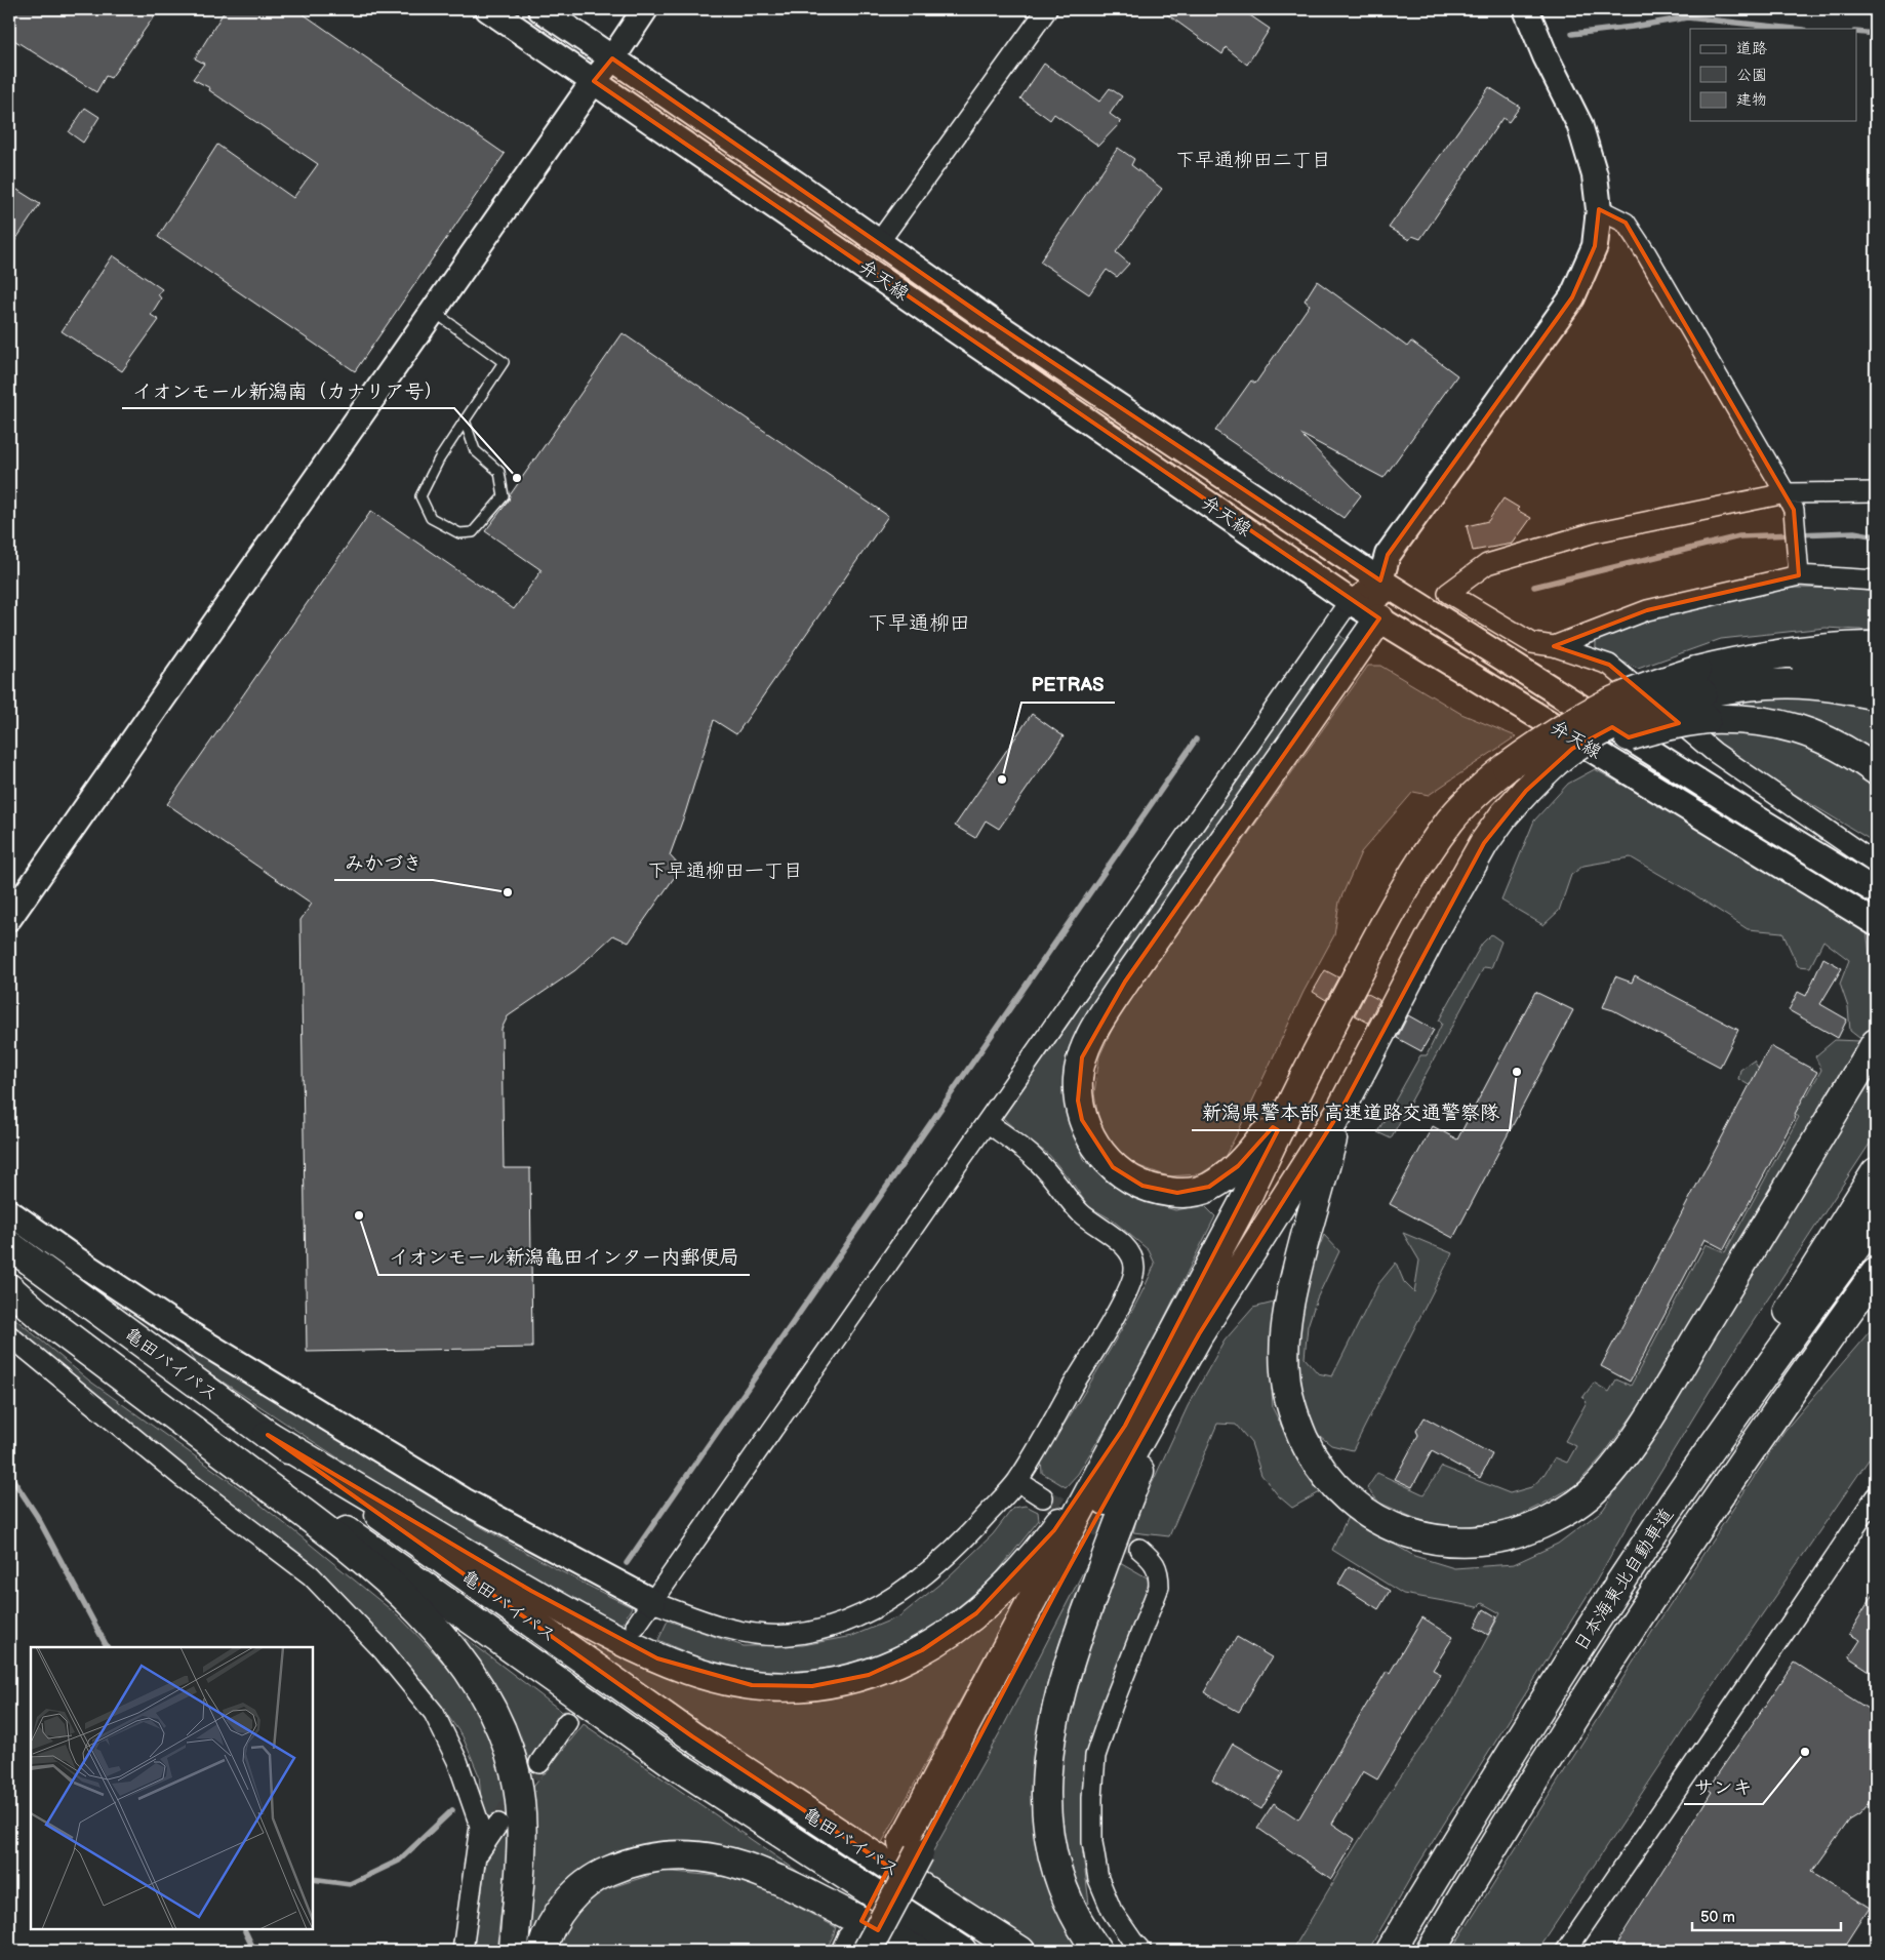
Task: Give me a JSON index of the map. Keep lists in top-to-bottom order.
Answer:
{
  "streets": {
    "highway": ["亀田バイパス", "日本海東北自動車道"],
    "street": ["弁天線"]
  },
  "districts": ["下早通柳田二丁目", "下早通柳田", "下早通柳田一丁目"],
  "places": [
    "イオンモール新潟南（カナリア号）",
    "PETRAS",
    "みかづき",
    "新潟県警本部 高速道路交通警察隊",
    "イオンモール新潟亀田インター内郵便局",
    "サンキ"
  ],
  "legend": ["道路", "公園", "建物"],
  "scale_bar": "50 m"
}
